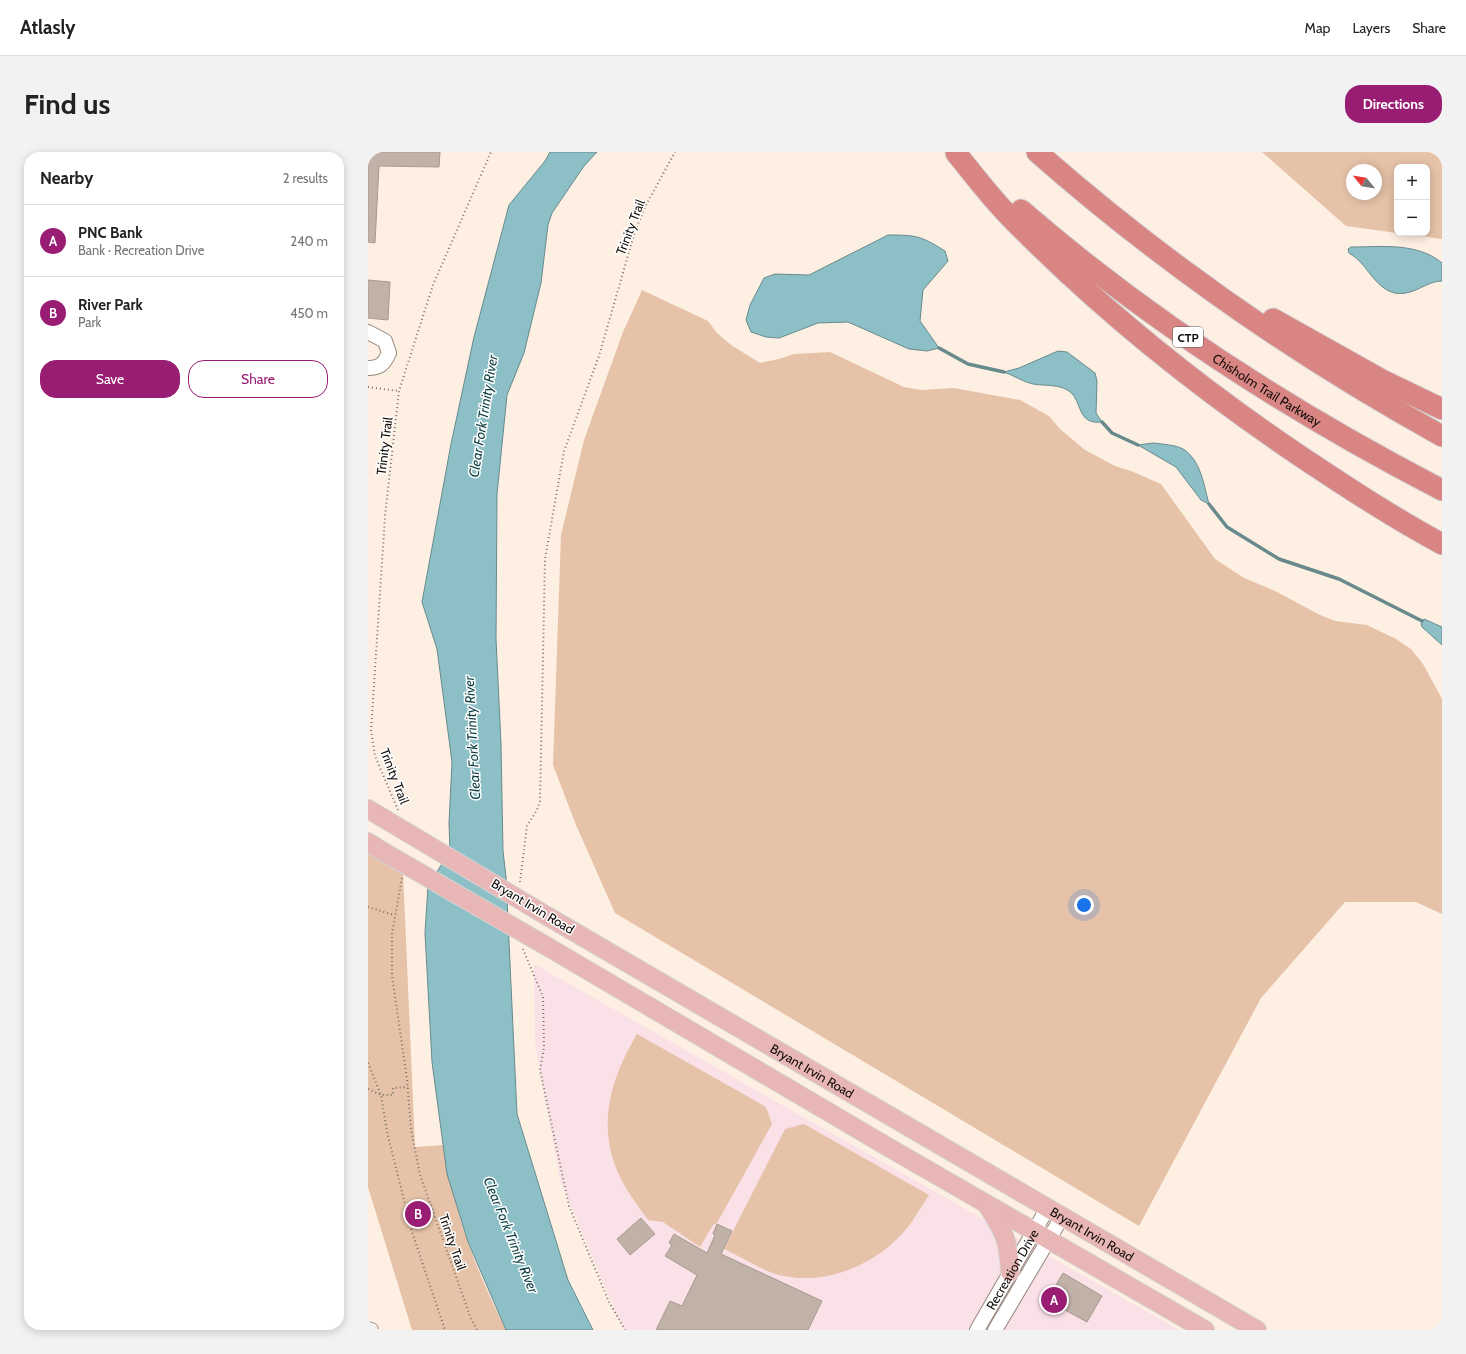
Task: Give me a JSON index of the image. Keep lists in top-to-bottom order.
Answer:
{
  "streets": {
    "highway": ["CTP", "Chisholm Trail Parkway"],
    "main road": ["Bryant Irvin Road"],
    "street": ["Recreation Drive"],
    "path": ["Trinity Trail"]
  },
  "crossings": [
    ["Trinity Trail", "Bryant Irvin Road"],
    ["Bryant Irvin Road", "Recreation Drive"]
  ],
  "water": ["Clear Fork Trinity River"],
  "north": "top left",
  "page": {
    "header": "Atlasly",
    "nav": ["Map", "Layers", "Share"],
    "buttons": [
      "Directions",
      ["Save", "Share"]
    ],
    "title": "Find us",
    "heading": ["Nearby", "2 results"],
    "map_buttons": ["+", "−"],
    "list": [
      {
        "mark": "A",
        "name": "PNC Bank",
        "note": "Bank · Recreation Drive",
        "value": "240 m"
      },
      {
        "mark": "B",
        "name": "River Park",
        "note": "Park",
        "value": "450 m"
      }
    ],
    "pins": ["B", "A"]
  }
}
